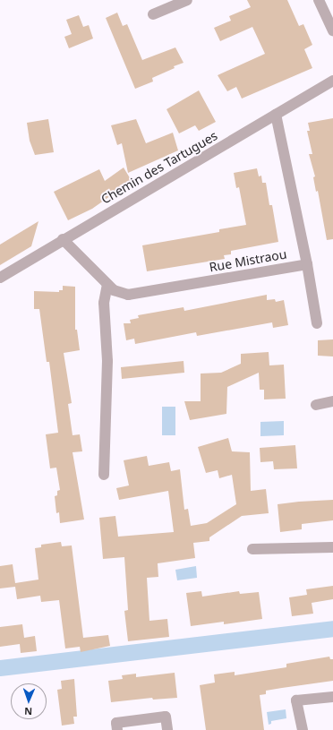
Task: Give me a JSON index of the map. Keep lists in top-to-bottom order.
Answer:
{
  "streets": {
    "street": ["Chemin des Tartugues", "Rue Mistraou"]
  },
  "crossings": [
    ["Chemin des Tartugues", "Rue Mistraou"]
  ],
  "north": "bottom"
}
